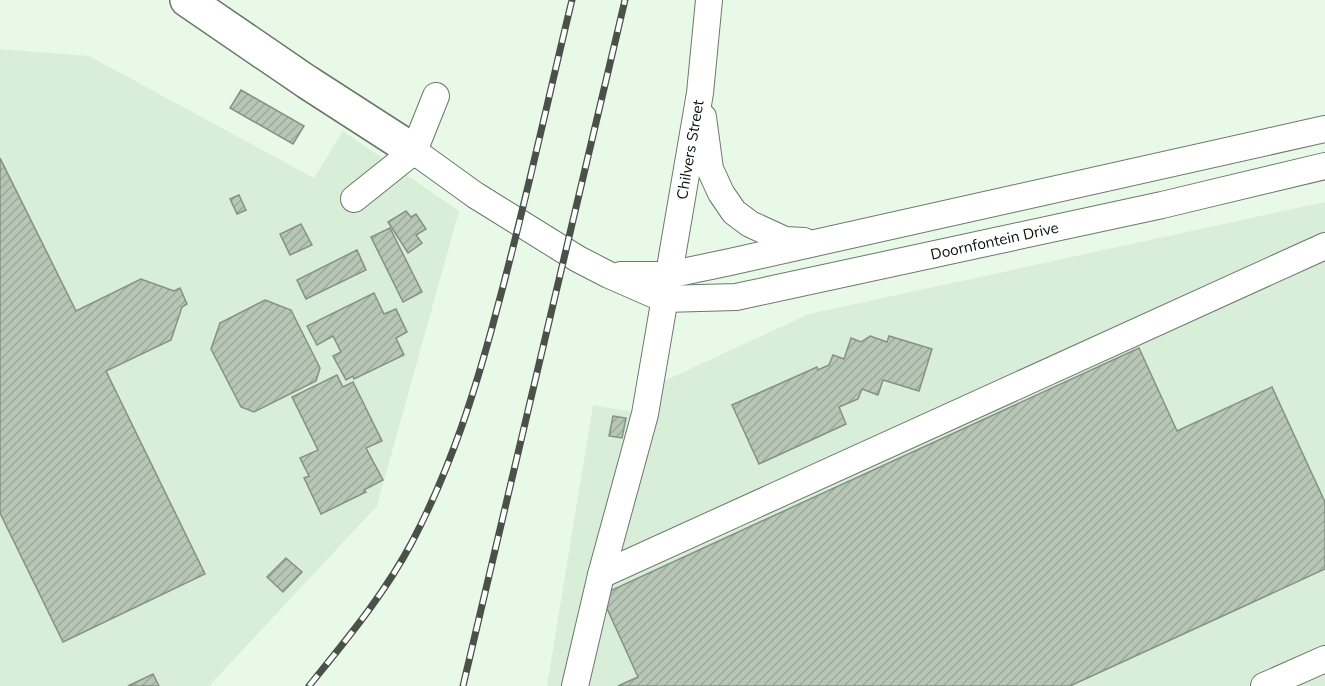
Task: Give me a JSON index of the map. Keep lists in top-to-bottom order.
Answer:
{
  "streets": {
    "street": ["Chilvers Street", "Doornfontein Drive"]
  },
  "crossings": [
    ["Chilvers Street", "Doornfontein Drive"]
  ]
}
